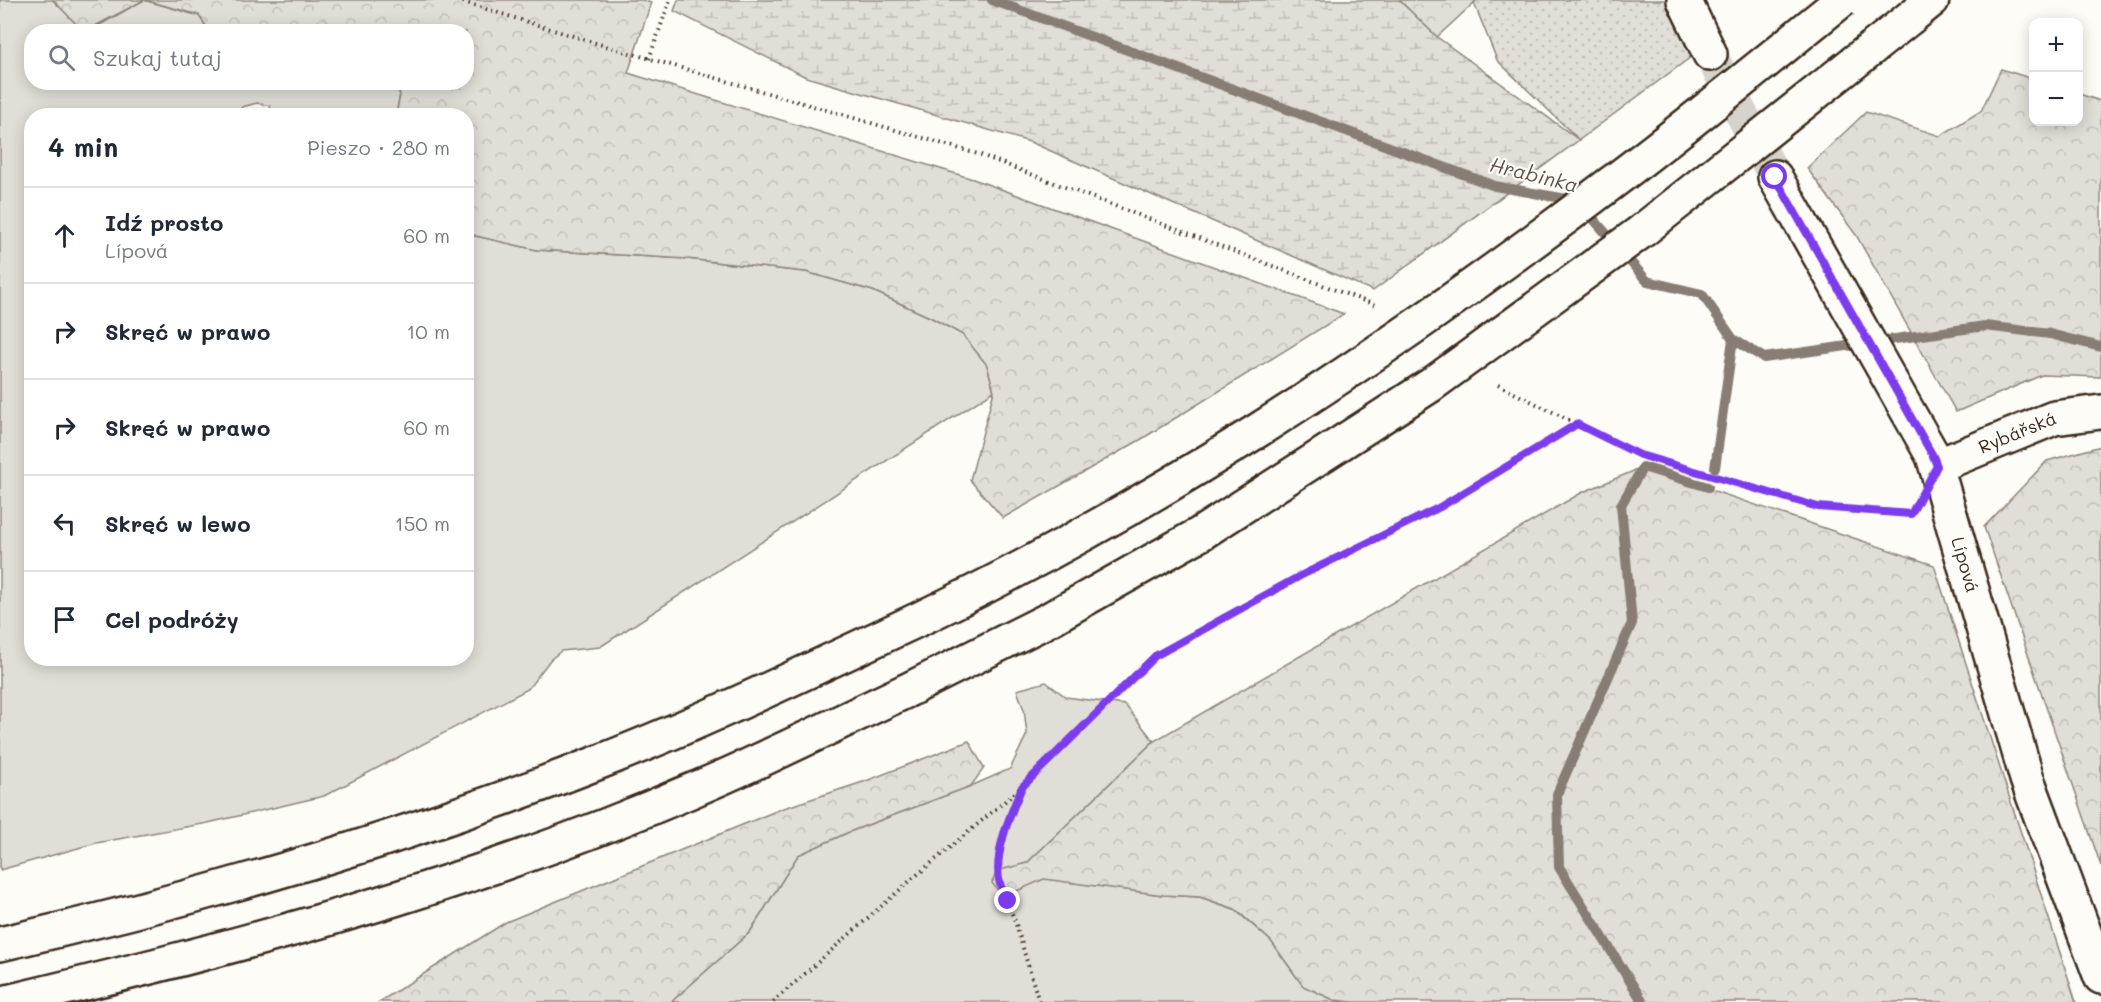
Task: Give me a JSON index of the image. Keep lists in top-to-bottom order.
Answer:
{
  "streets": {
    "main road": ["Rybářská", "Lípová"]
  },
  "crossings": [
    ["Rybářská", "Lípová"]
  ],
  "water": ["Hrabinka"],
  "page": {
    "map_buttons": ["+", "−"],
    "search": "Szukaj tutaj",
    "heading": ["4 min", "Pieszo · 280 m"],
    "list": [
      ["Idź prosto", "Lípová", "60 m"],
      ["Skręć w prawo", "10 m"],
      ["Skręć w prawo", "60 m"],
      ["Skręć w lewo", "150 m"],
      "Cel podróży"
    ]
  }
}
